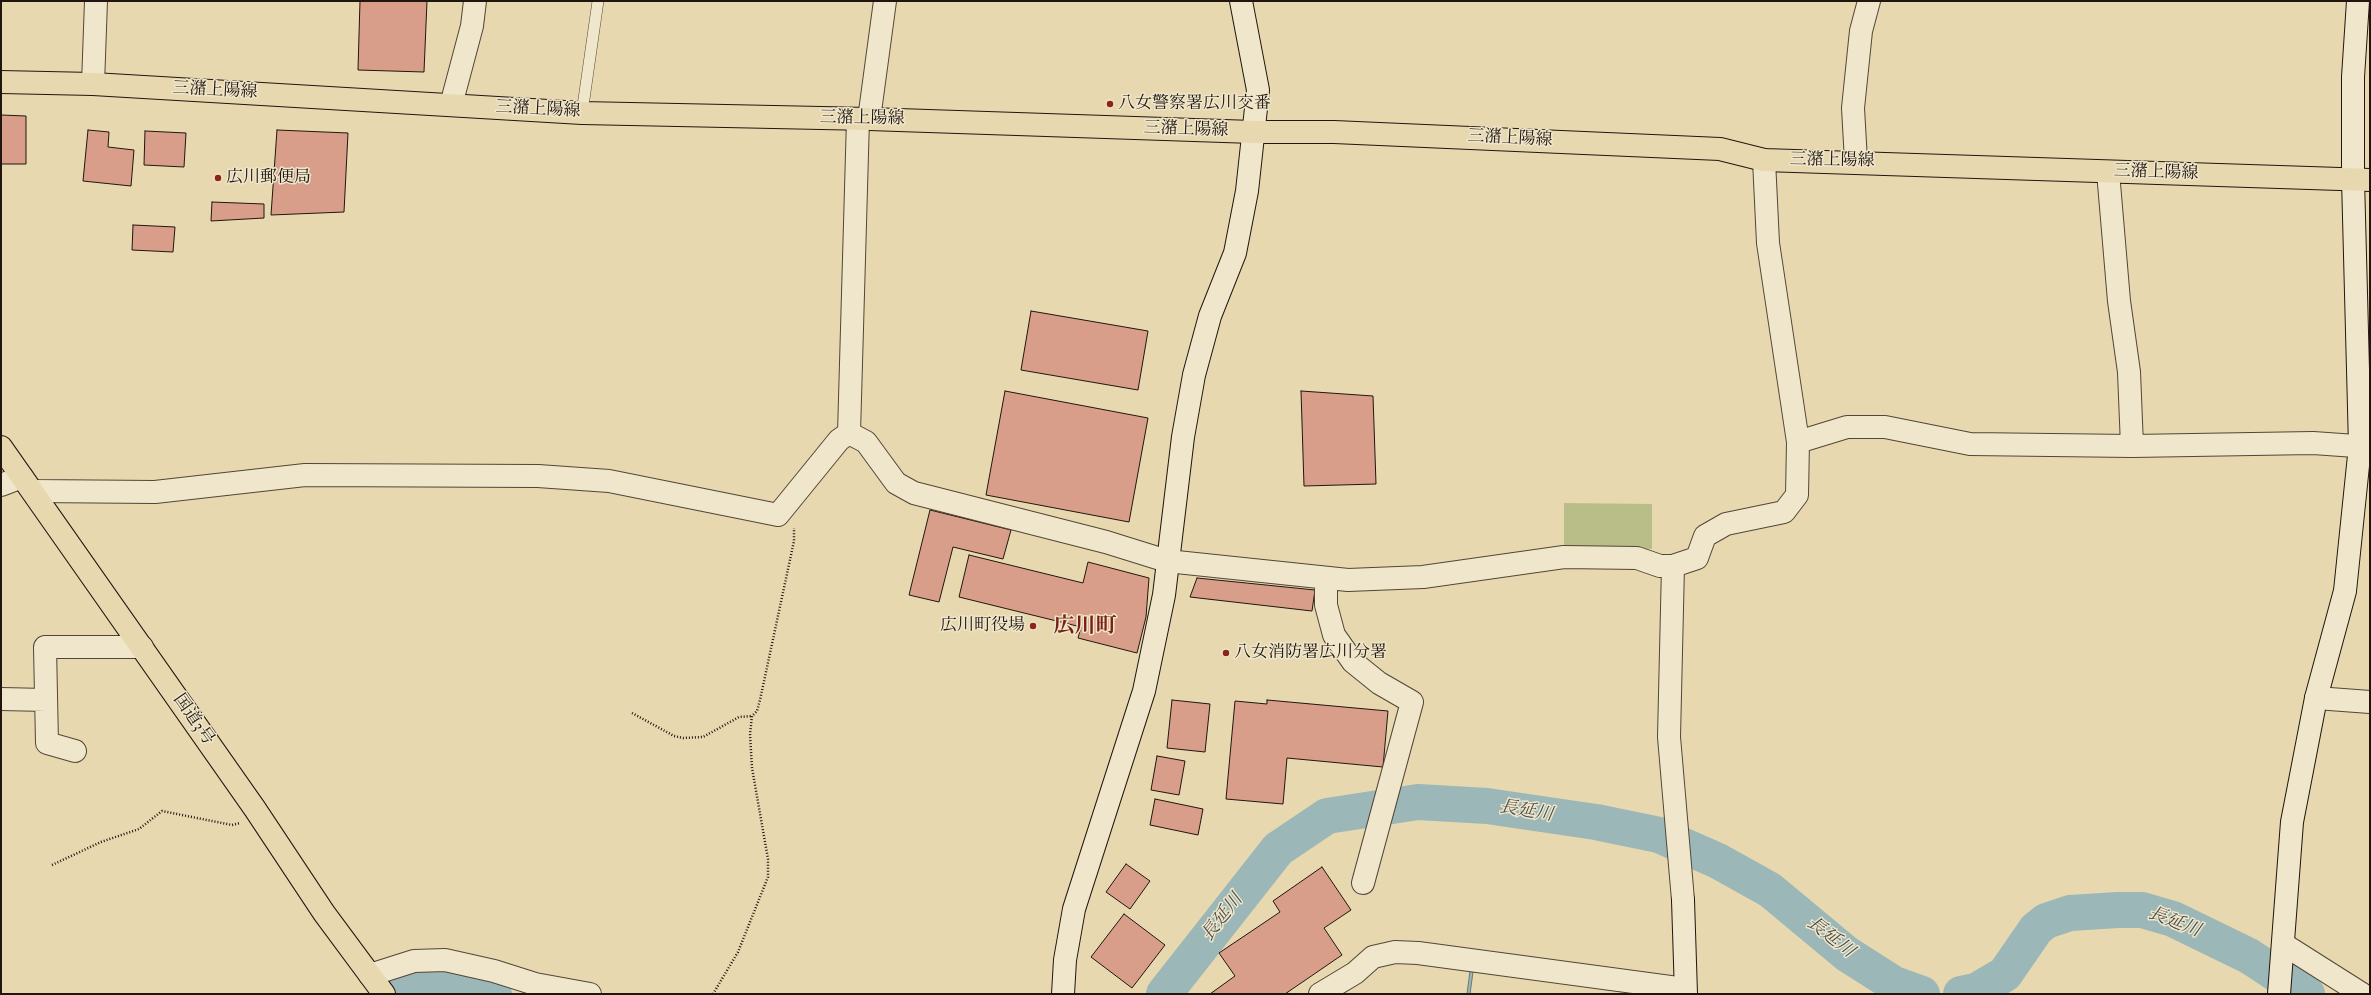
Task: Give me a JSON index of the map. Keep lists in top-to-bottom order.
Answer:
{
  "streets": {
    "main road": ["三潴上陽線", "国道3号"]
  },
  "districts": ["広川町"],
  "water": ["長延川"],
  "places": [
    "八女警察署広川交番",
    "広川郵便局",
    "広川町役場",
    "八女消防署広川分署"
  ]
}
